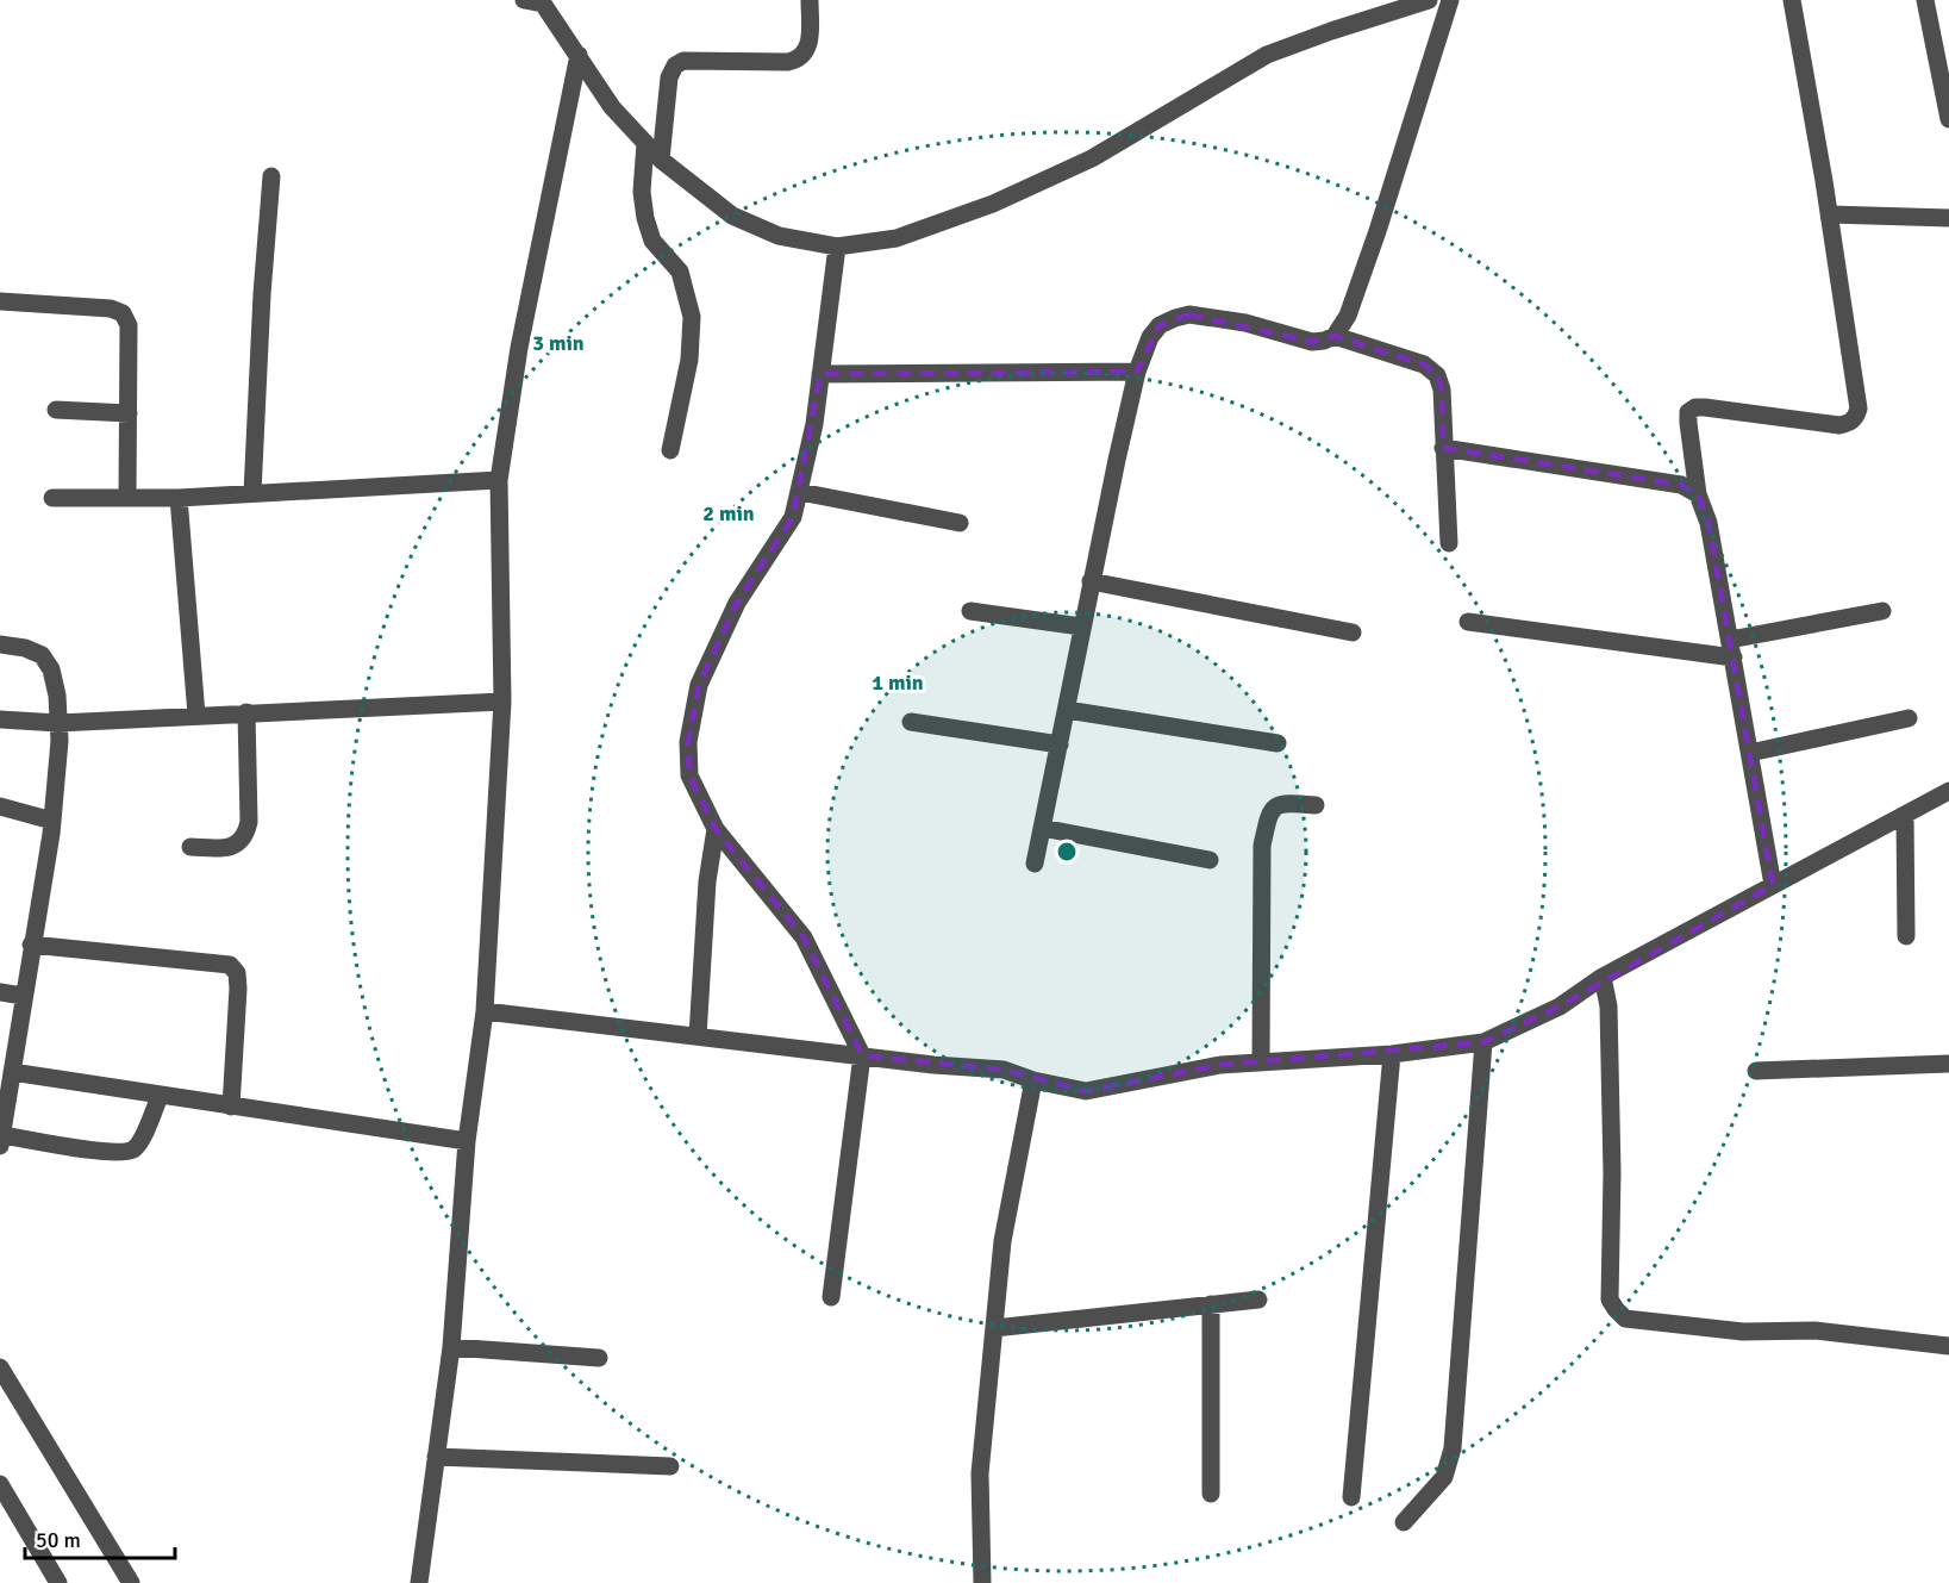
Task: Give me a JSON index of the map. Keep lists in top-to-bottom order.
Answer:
{
  "scale_bar": "50 m",
  "rings": ["3 min", "2 min", "1 min"]
}
